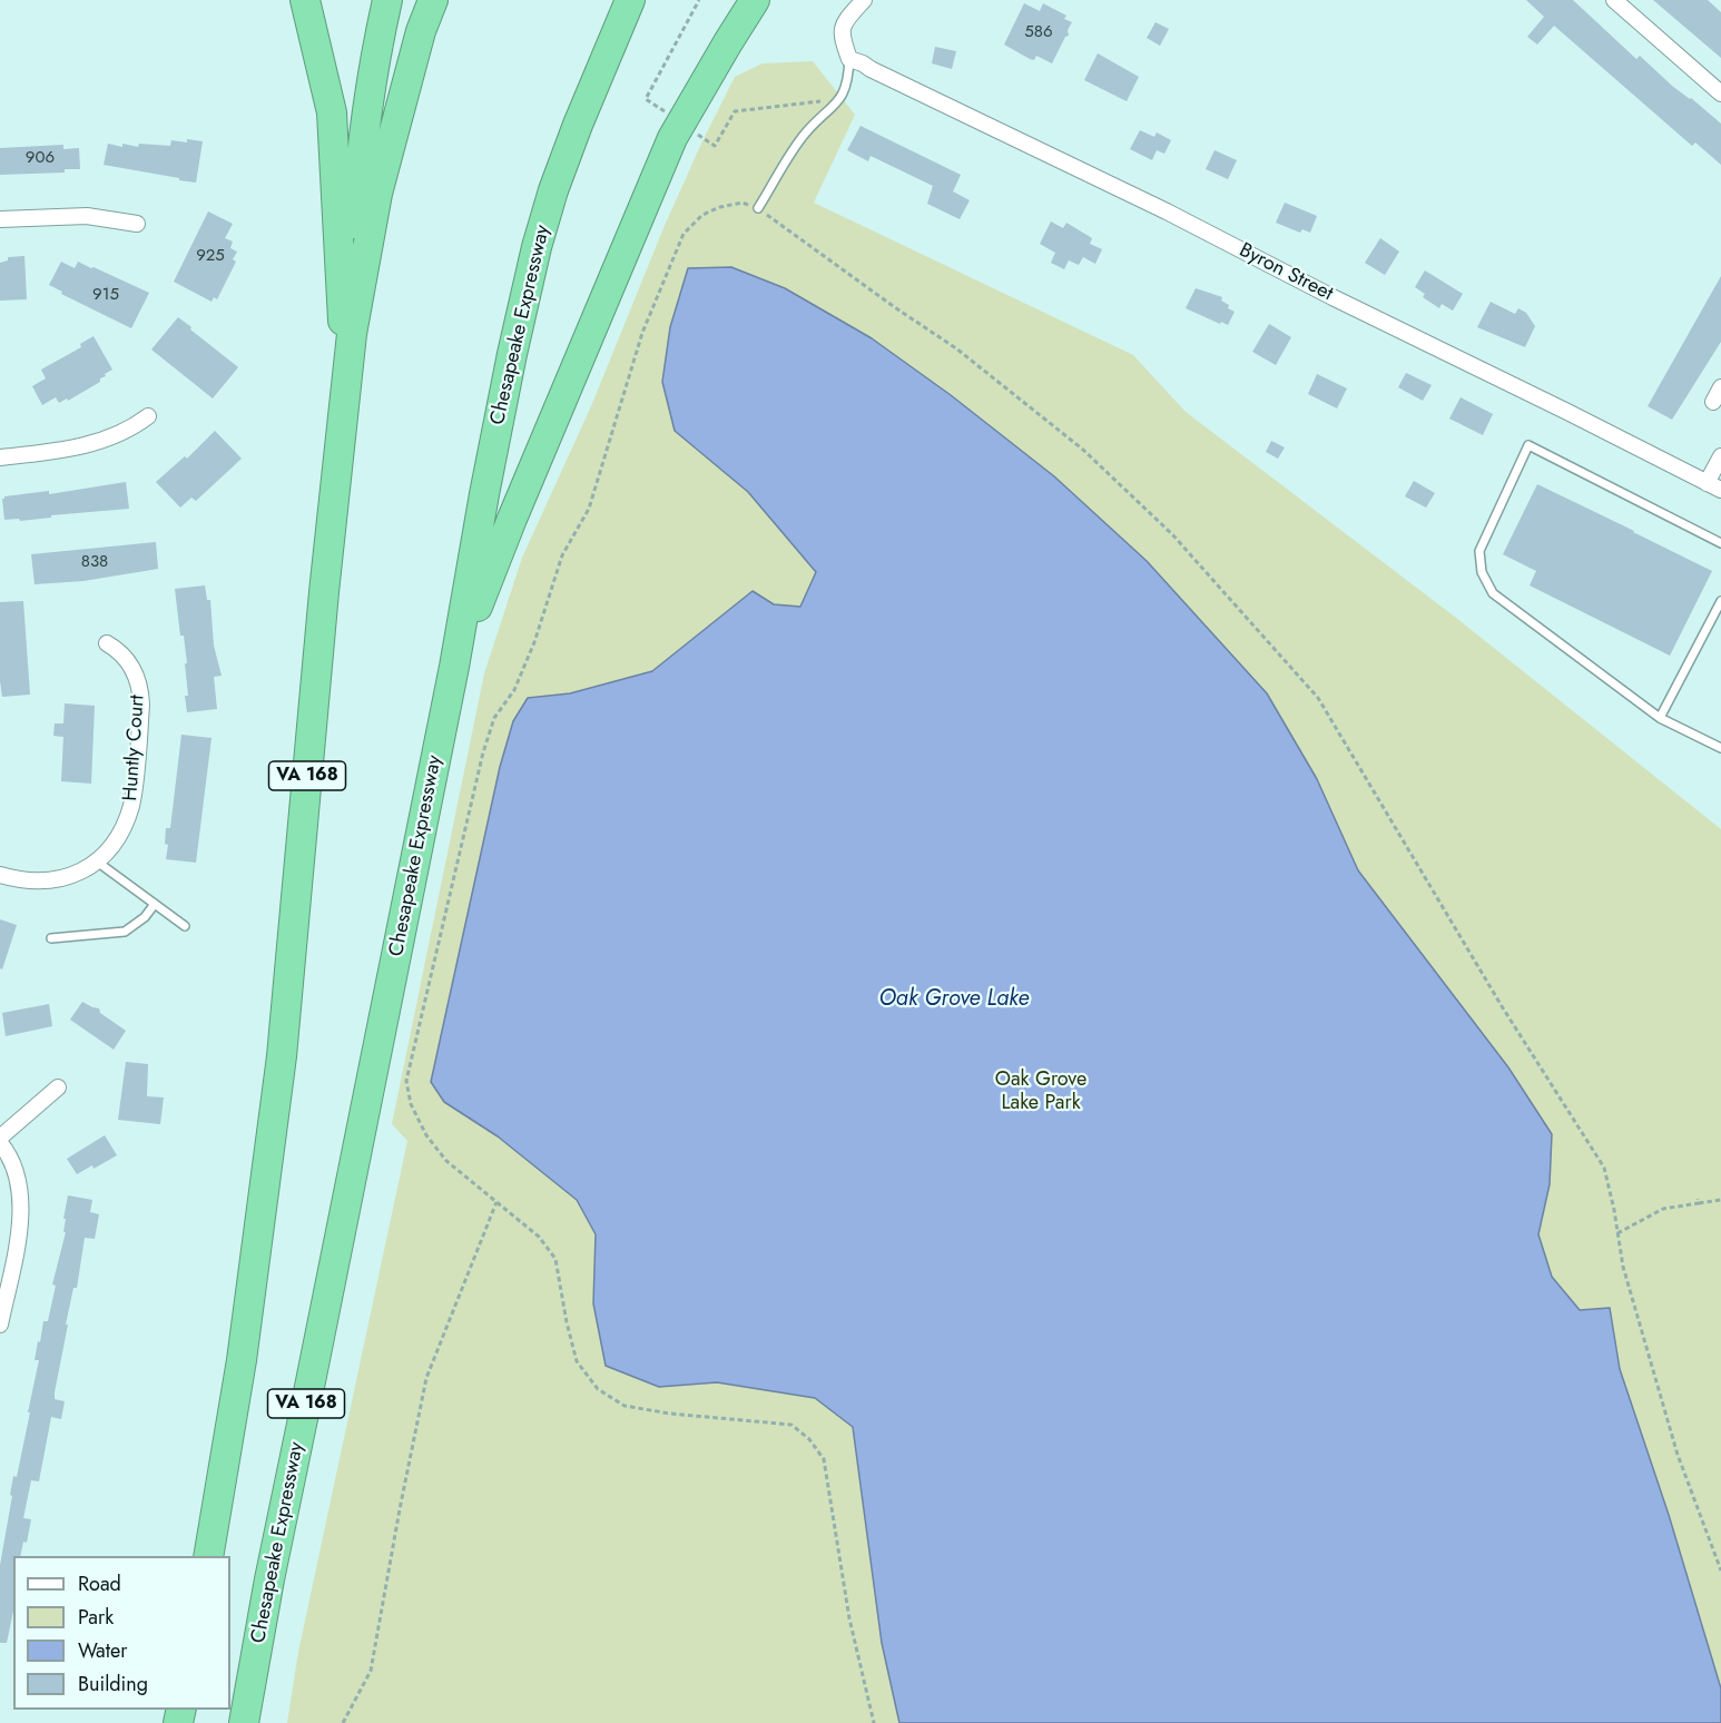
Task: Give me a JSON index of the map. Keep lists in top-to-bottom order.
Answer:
{
  "streets": {
    "highway": ["Chesapeake Expressway", "VA 168"],
    "street": ["Byron Street", "Huntly Court"]
  },
  "crossings": [
    ["Chesapeake Expressway", "VA 168"]
  ],
  "water": ["Oak Grove Lake"],
  "parks": ["Oak Grove Lake Park"],
  "house_numbers": [
    "586",
    "906",
    "925",
    "915",
    "838"
  ],
  "legend": [
    "Road",
    "Park",
    "Water",
    "Building"
  ]
}
